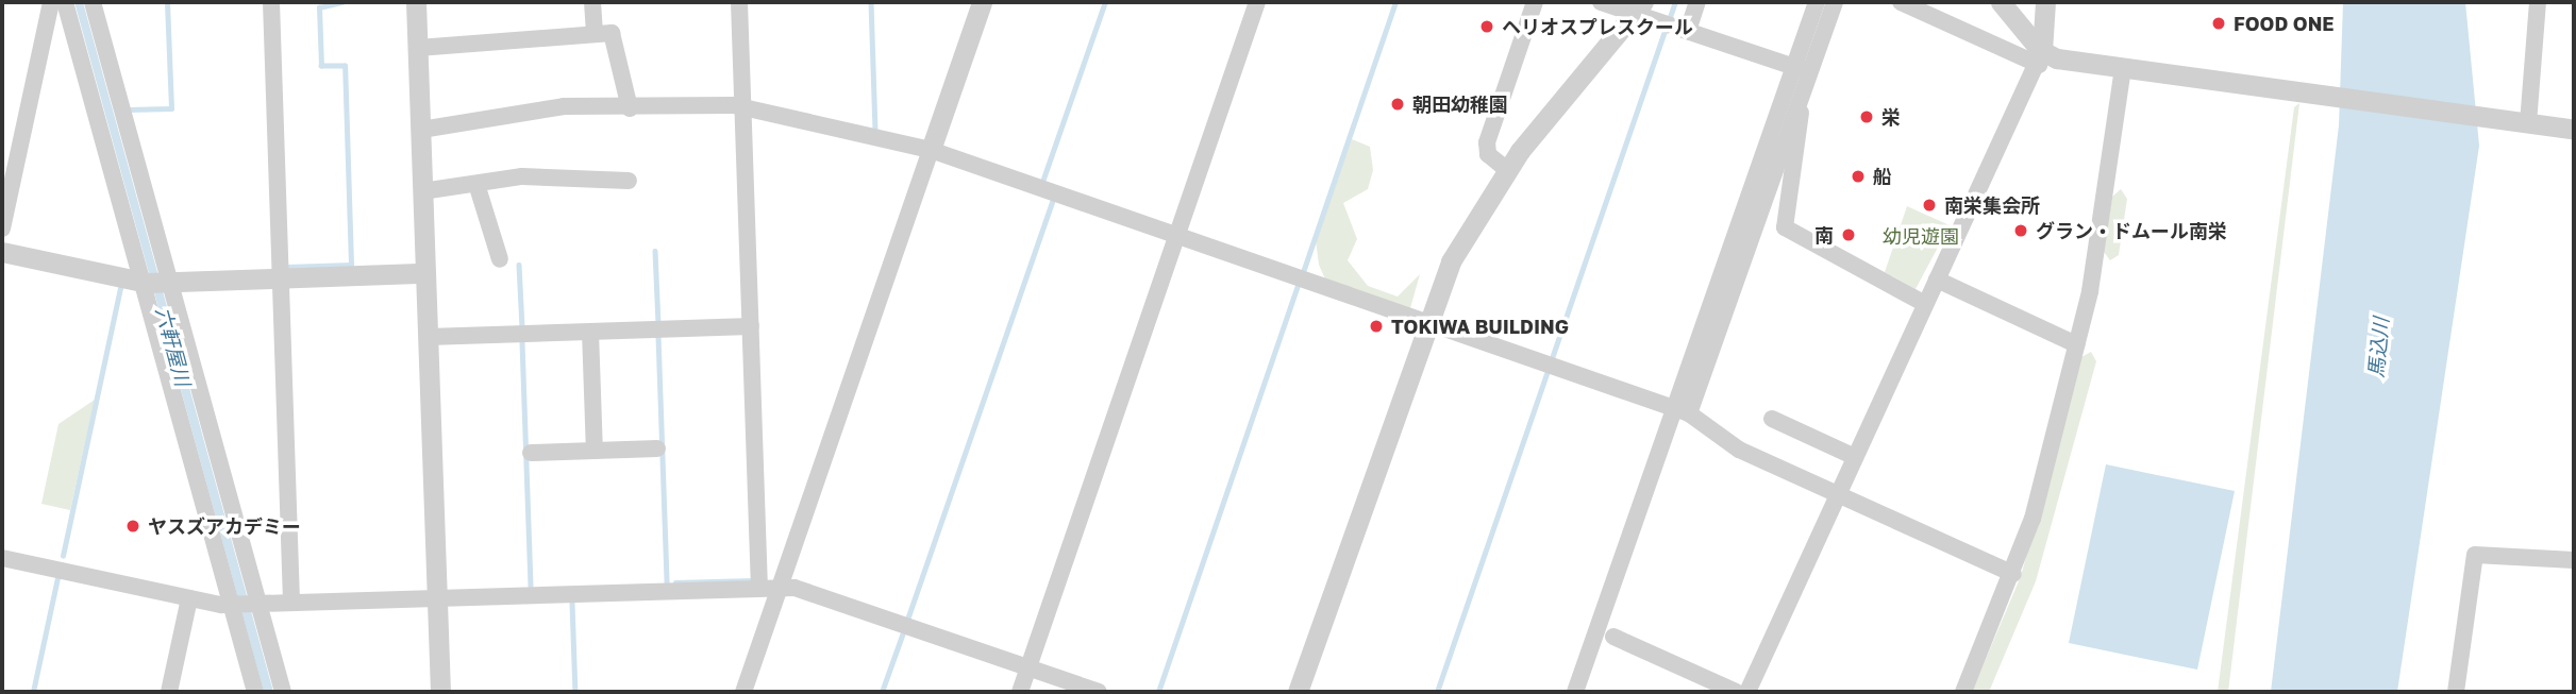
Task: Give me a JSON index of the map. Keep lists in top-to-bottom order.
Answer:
{
  "water": ["六軒屋川", "馬込川"],
  "parks": ["幼児遊園"],
  "places": [
    "FOOD ONE",
    "ヘリオスプレスクール",
    "朝田幼稚園",
    "栄",
    "船",
    "南栄集会所",
    "グラン・ドムール南栄",
    "南",
    "TOKIWA BUILDING",
    "ヤスズアカデミー"
  ]
}
